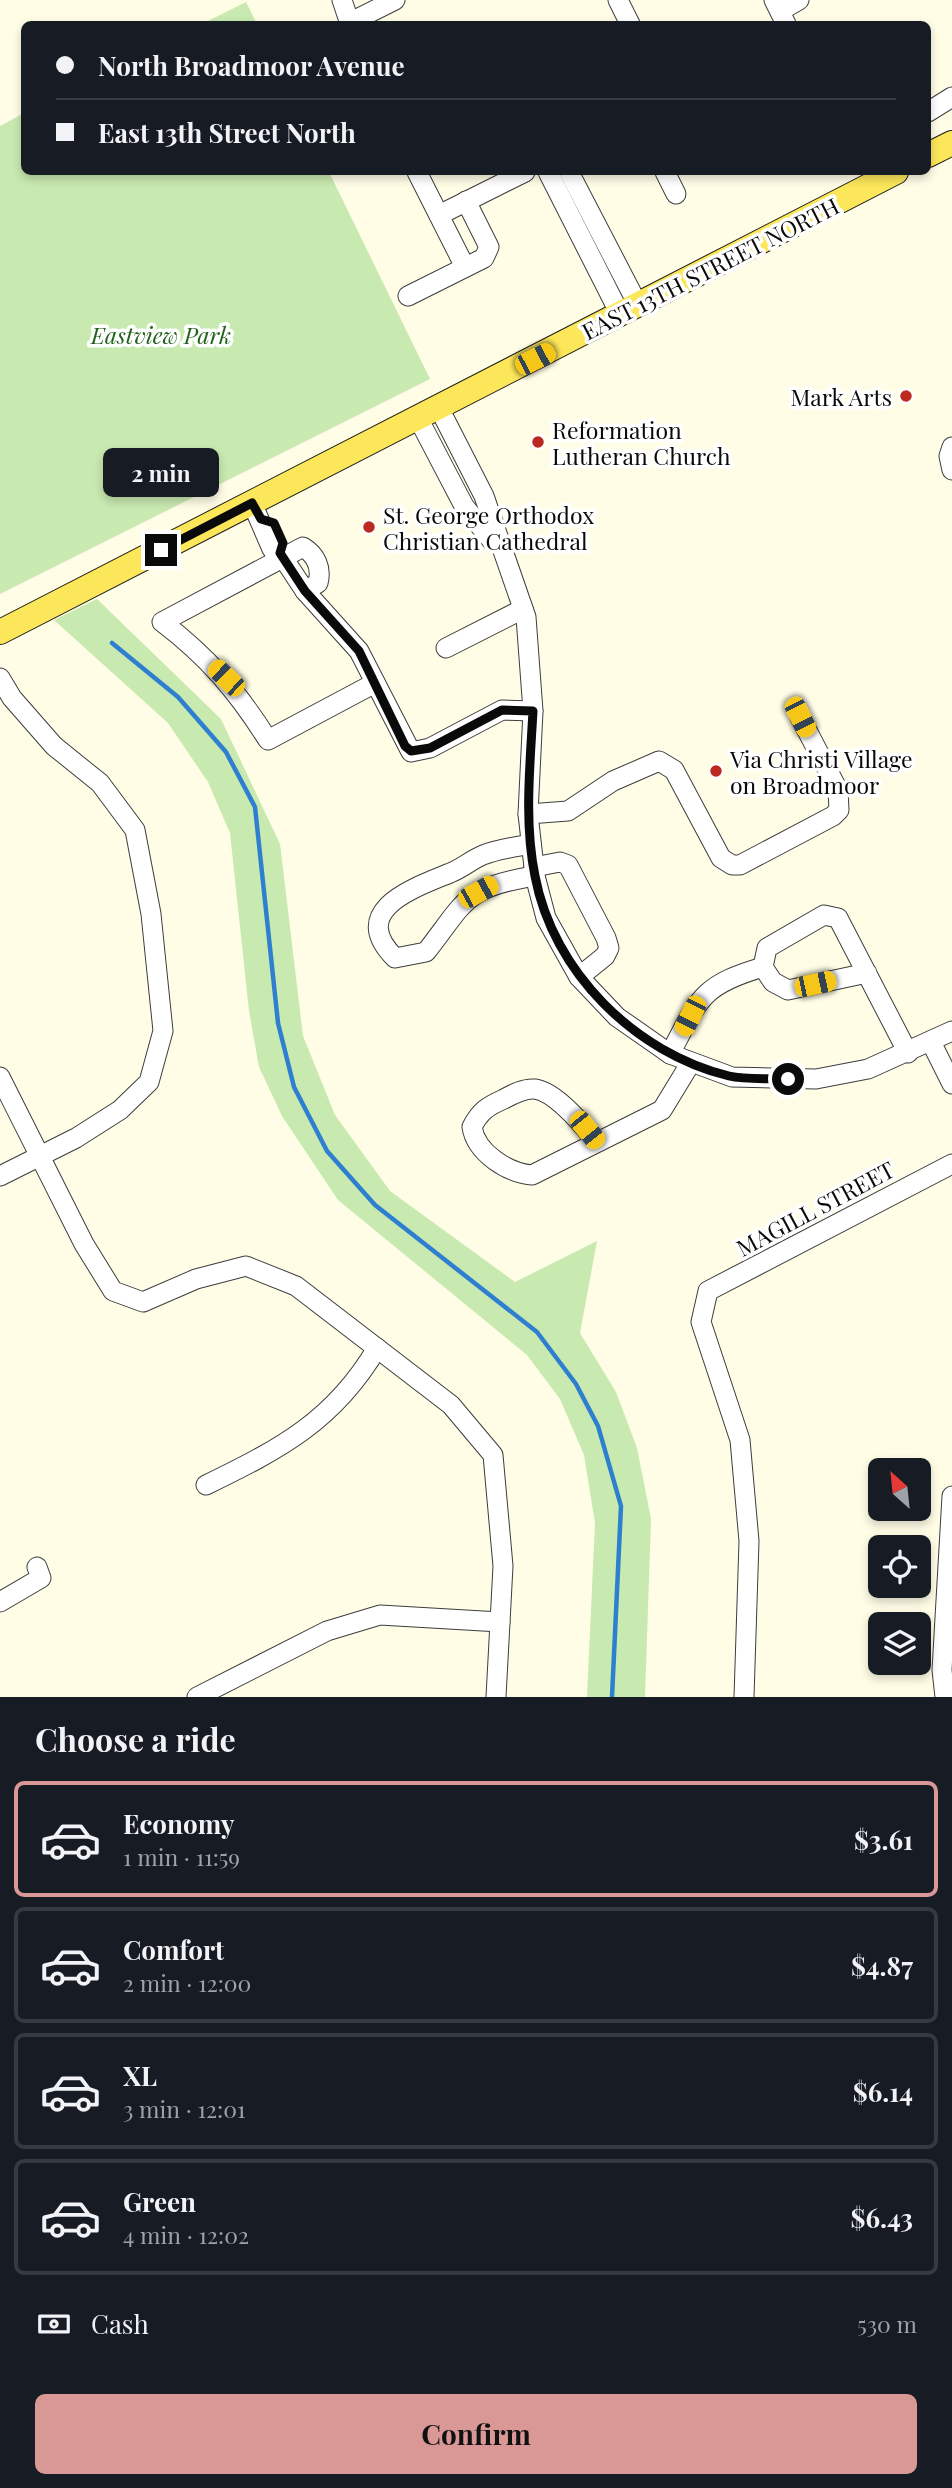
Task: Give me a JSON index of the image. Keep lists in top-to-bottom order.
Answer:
{
  "streets": {
    "main road": ["EAST 13TH STREET NORTH"],
    "street": ["MAGILL STREET"]
  },
  "parks": ["Eastview Park"],
  "places": [
    "Mark Arts",
    "Reformation Lutheran Church",
    "St. George Orthodox Christian Cathedral",
    "Via Christi Village on Broadmoor"
  ],
  "north": "top left",
  "page": {
    "banner": ["North Broadmoor Avenue", "East 13th Street North"],
    "bubble": "2 min",
    "heading": "Choose a ride",
    "list": [
      {
        "name": "Economy",
        "note": "1 min · 11:59",
        "value": "$3.61"
      },
      {
        "name": "Comfort",
        "note": "2 min · 12:00",
        "value": "$4.87"
      },
      {
        "name": "XL",
        "note": "3 min · 12:01",
        "value": "$6.14"
      },
      {
        "name": "Green",
        "note": "4 min · 12:02",
        "value": "$6.43"
      }
    ],
    "pay": ["Cash", "530 m"],
    "buttons": "Confirm"
  }
}
